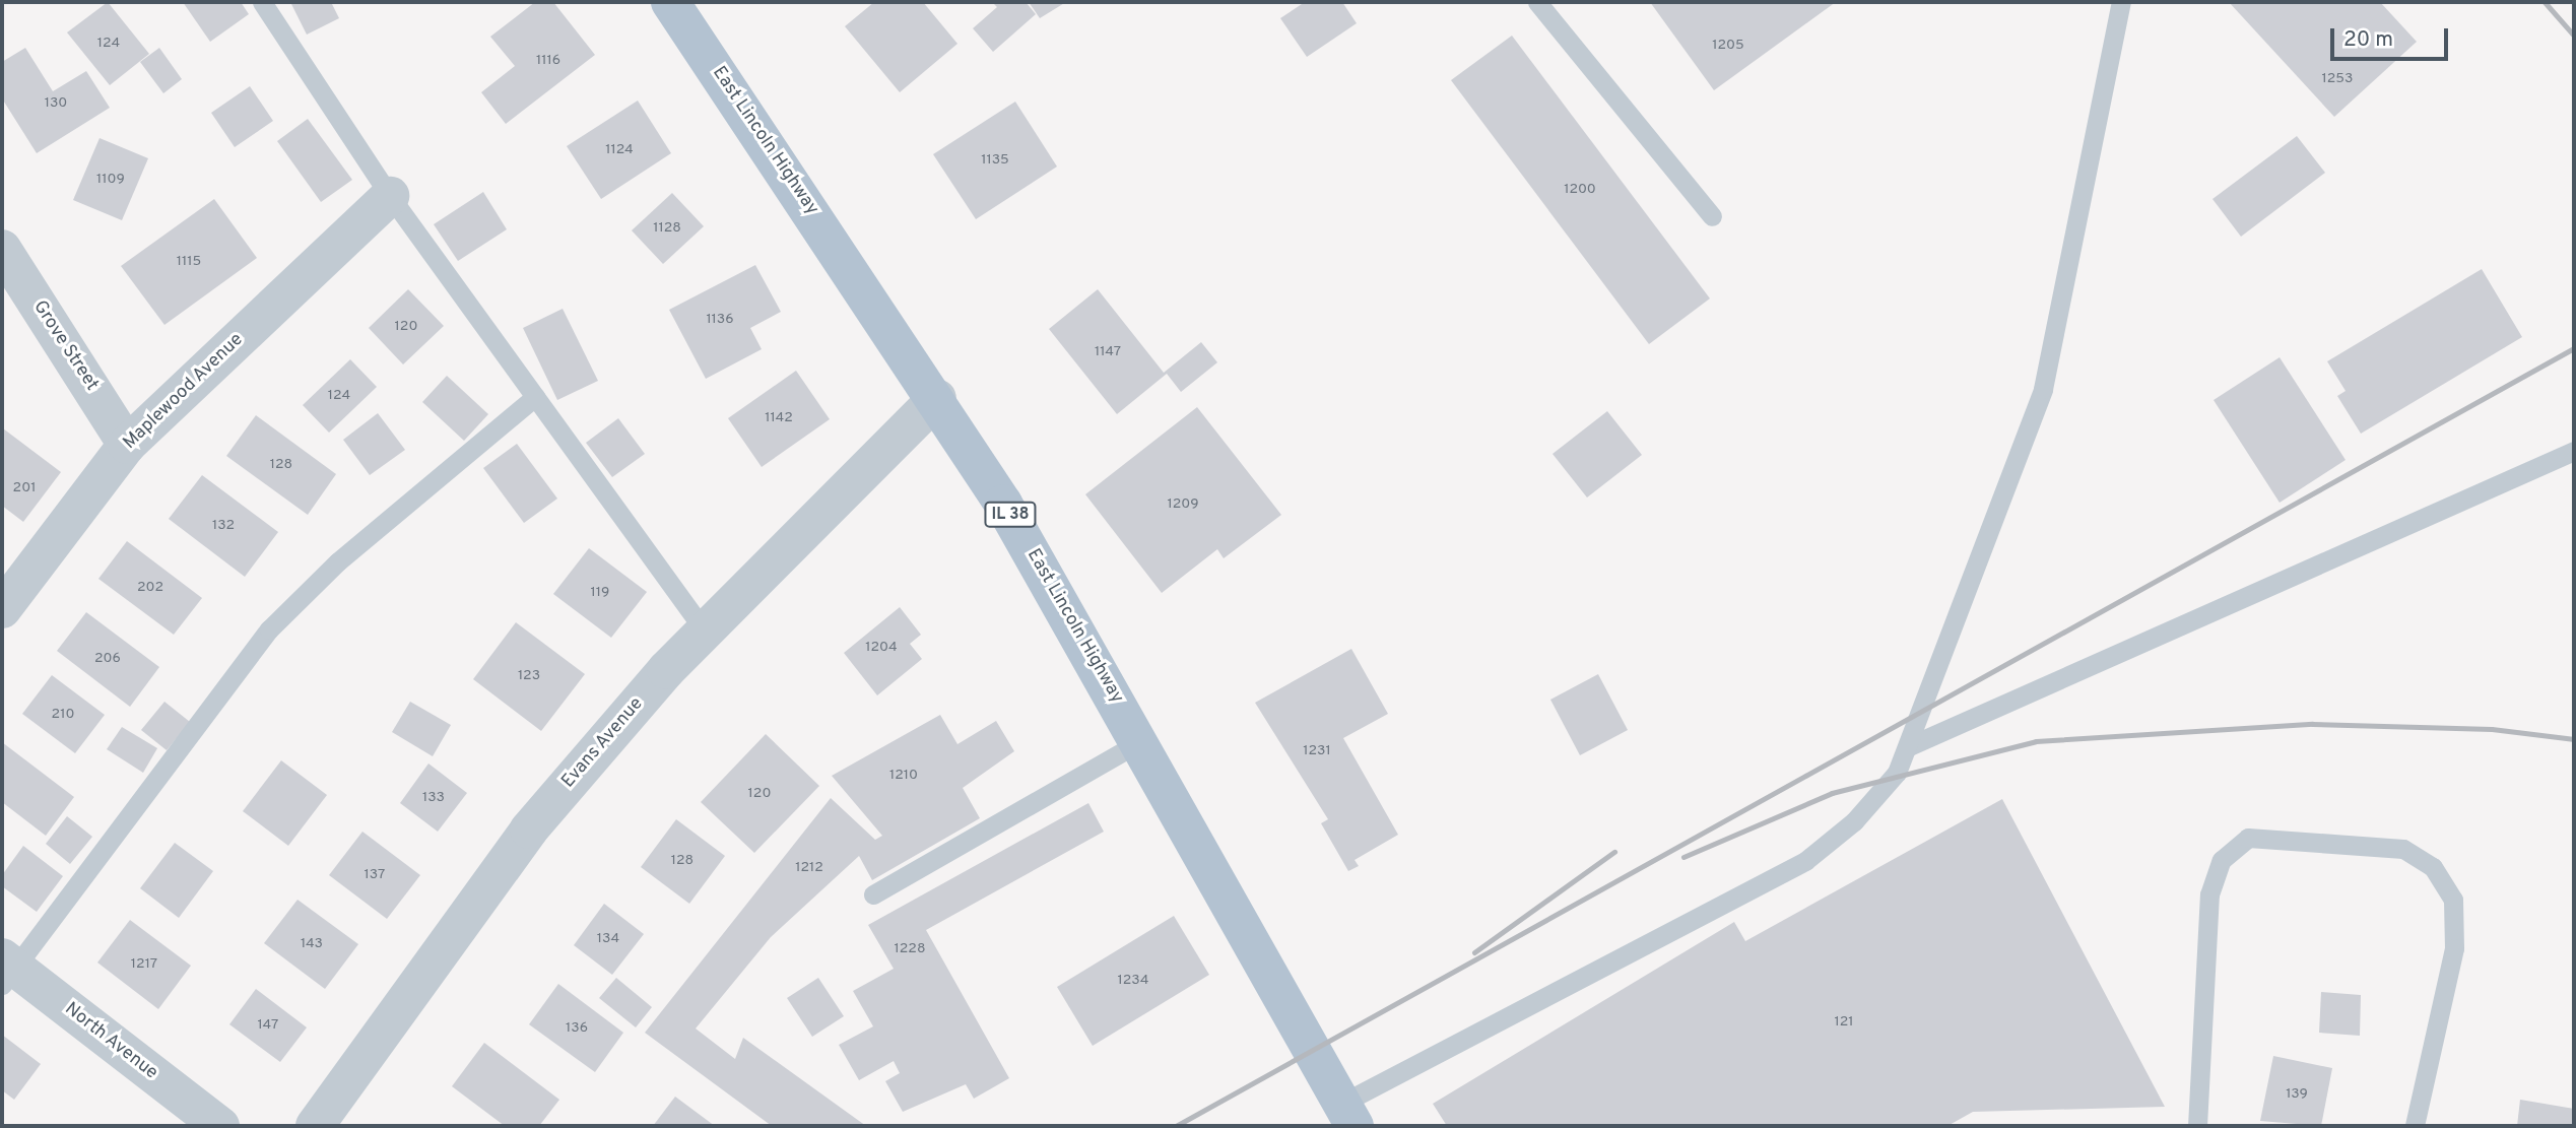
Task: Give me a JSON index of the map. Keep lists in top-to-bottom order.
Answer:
{
  "streets": {
    "main road": ["East Lincoln Highway", "IL 38"],
    "street": [
      "Grove Street",
      "Maplewood Avenue",
      "Evans Avenue",
      "North Avenue"
    ]
  },
  "crossings": [
    ["East Lincoln Highway", "Evans Avenue"],
    ["Grove Street", "Maplewood Avenue"]
  ],
  "house_numbers": [
    "124",
    "1205",
    "1116",
    "1253",
    "130",
    "1124",
    "1135",
    "1109",
    "1200",
    "1128",
    "1115",
    "1136",
    "120",
    "1147",
    "124",
    "1142",
    "128",
    "201",
    "1209",
    "132",
    "202",
    "119",
    "1204",
    "206",
    "123",
    "210",
    "1231",
    "1210",
    "120",
    "133",
    "128",
    "1212",
    "137",
    "134",
    "143",
    "1228",
    "1217",
    "1234",
    "121",
    "147",
    "136",
    "139"
  ],
  "scale_bar": "20 m"
}
